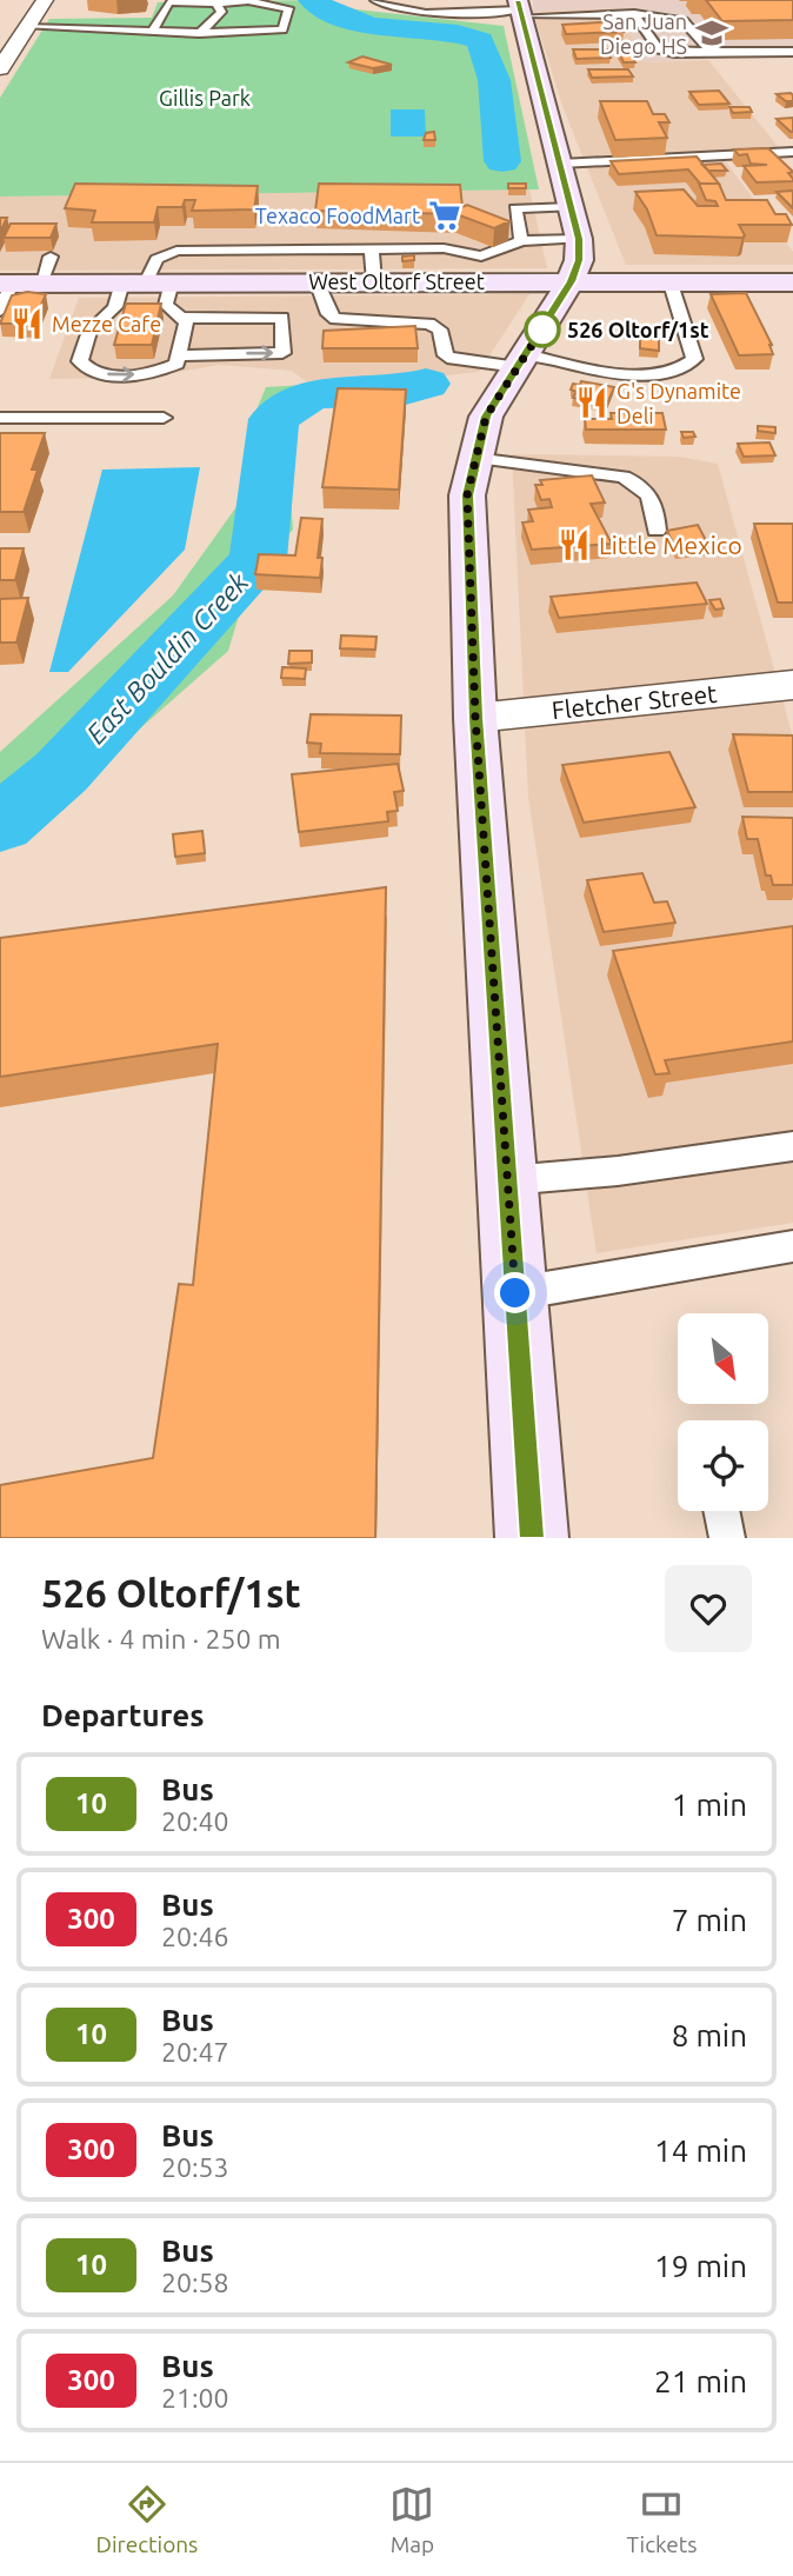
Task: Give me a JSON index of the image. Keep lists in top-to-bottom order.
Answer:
{
  "streets": {
    "main road": ["West Oltorf Street"],
    "street": ["Fletcher Street"]
  },
  "water": ["East Bouldin Creek"],
  "parks": ["Gillis Park"],
  "places": {
    "school or university": ["San Juan Diego HS"],
    "supermarket": ["Texaco FoodMart"],
    "restaurant": ["Mezze Cafe", "G's Dynamite Deli", "Little Mexico"],
    "other": ["526 Oltorf/1st"]
  },
  "lines": ["bus line 10"],
  "north": "bottom right",
  "page": {
    "heading": [
      ["526 Oltorf/1st", "Walk · 4 min · 250 m"],
      "Departures"
    ],
    "list": [
      {
        "mark": "10",
        "name": "Bus",
        "note": "20:40",
        "value": "1 min"
      },
      {
        "mark": "300",
        "name": "Bus",
        "note": "20:46",
        "value": "7 min"
      },
      {
        "mark": "10",
        "name": "Bus",
        "note": "20:47",
        "value": "8 min"
      },
      {
        "mark": "300",
        "name": "Bus",
        "note": "20:53",
        "value": "14 min"
      },
      {
        "mark": "10",
        "name": "Bus",
        "note": "20:58",
        "value": "19 min"
      },
      {
        "mark": "300",
        "name": "Bus",
        "note": "21:00",
        "value": "21 min"
      }
    ],
    "tabs": ["Directions", "Map", "Tickets"]
  }
}
